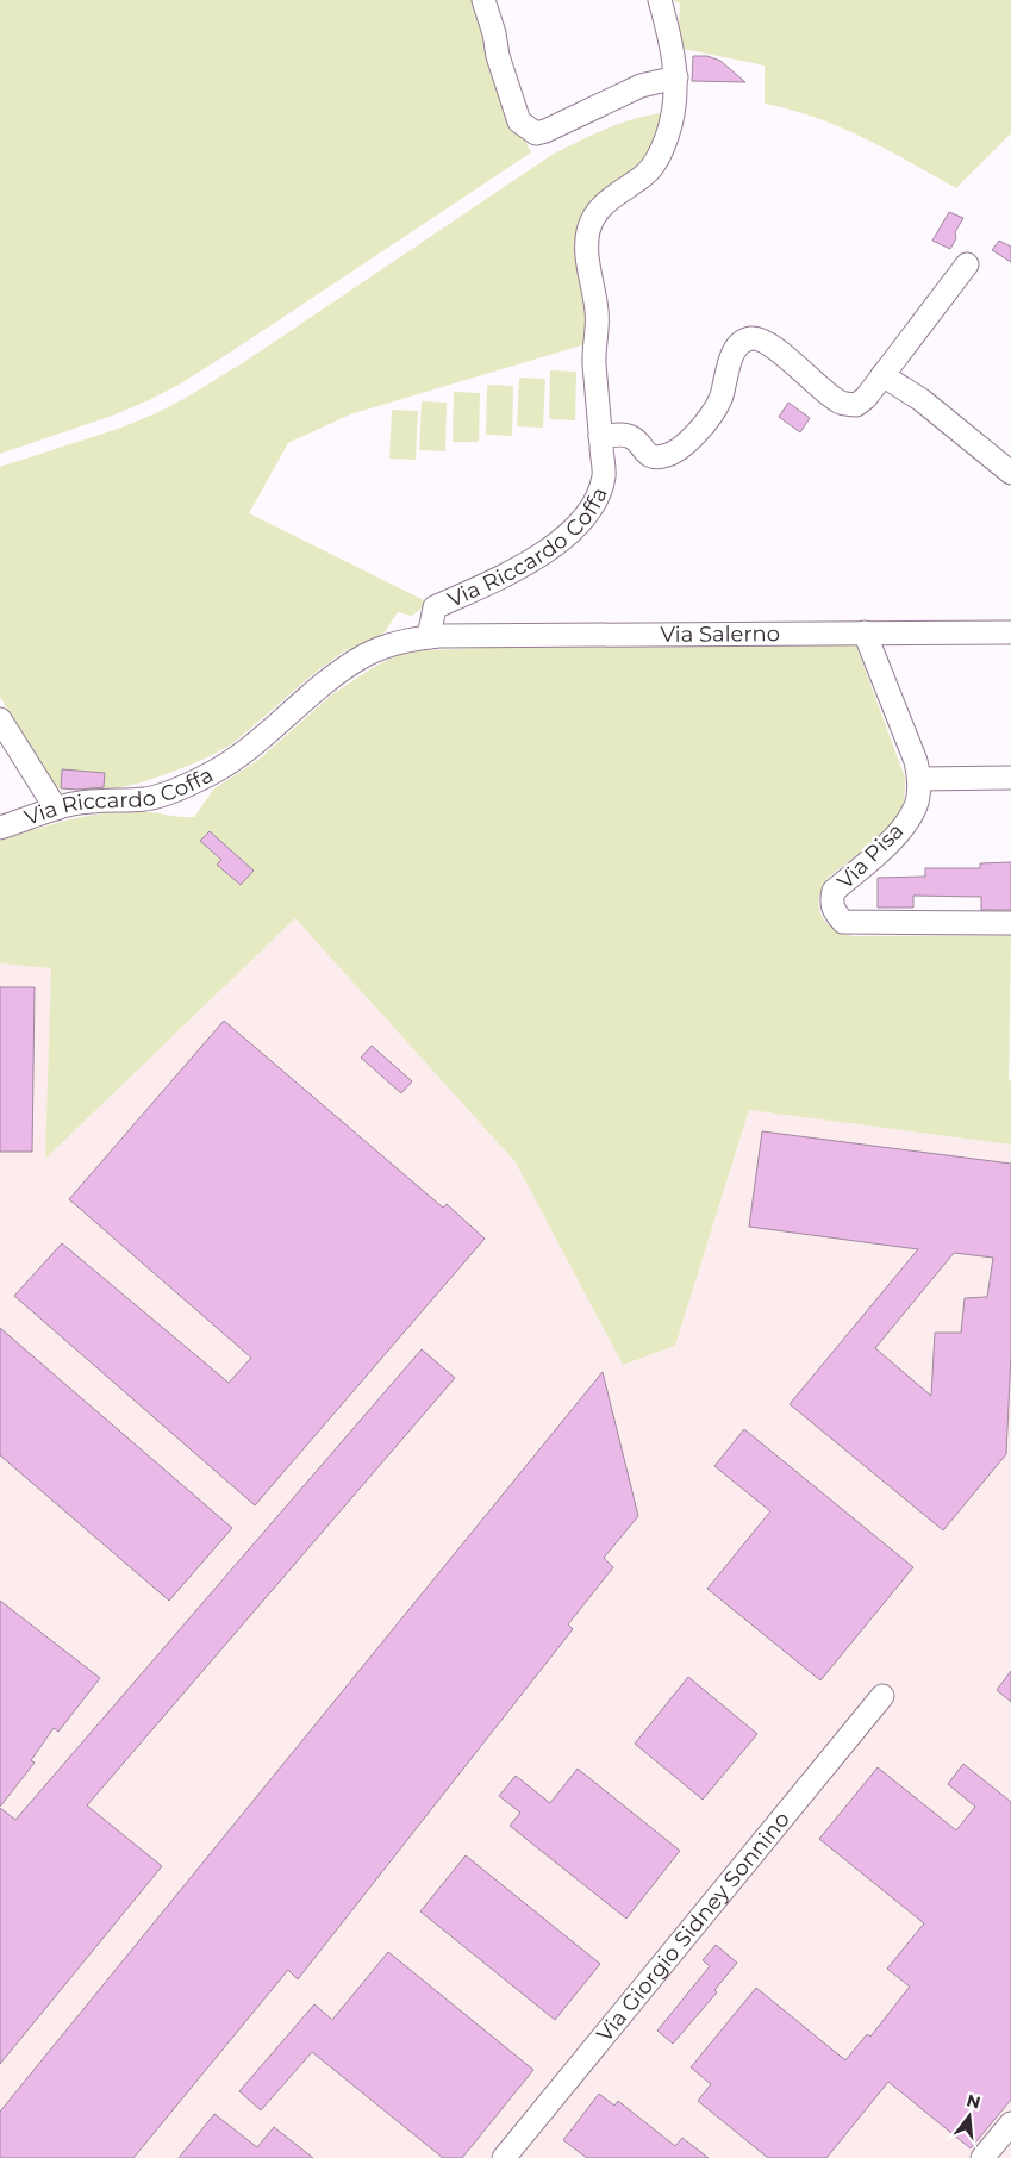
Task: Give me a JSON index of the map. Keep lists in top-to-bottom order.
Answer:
{
  "streets": {
    "street": [
      "Via Riccardo Coffa",
      "Via Salerno",
      "Via Pisa",
      "Via Giorgio Sidney Sonnino"
    ]
  },
  "crossings": [
    ["Via Riccardo Coffa", "Via Salerno"],
    ["Via Salerno", "Via Pisa"]
  ],
  "north": "top"
}
